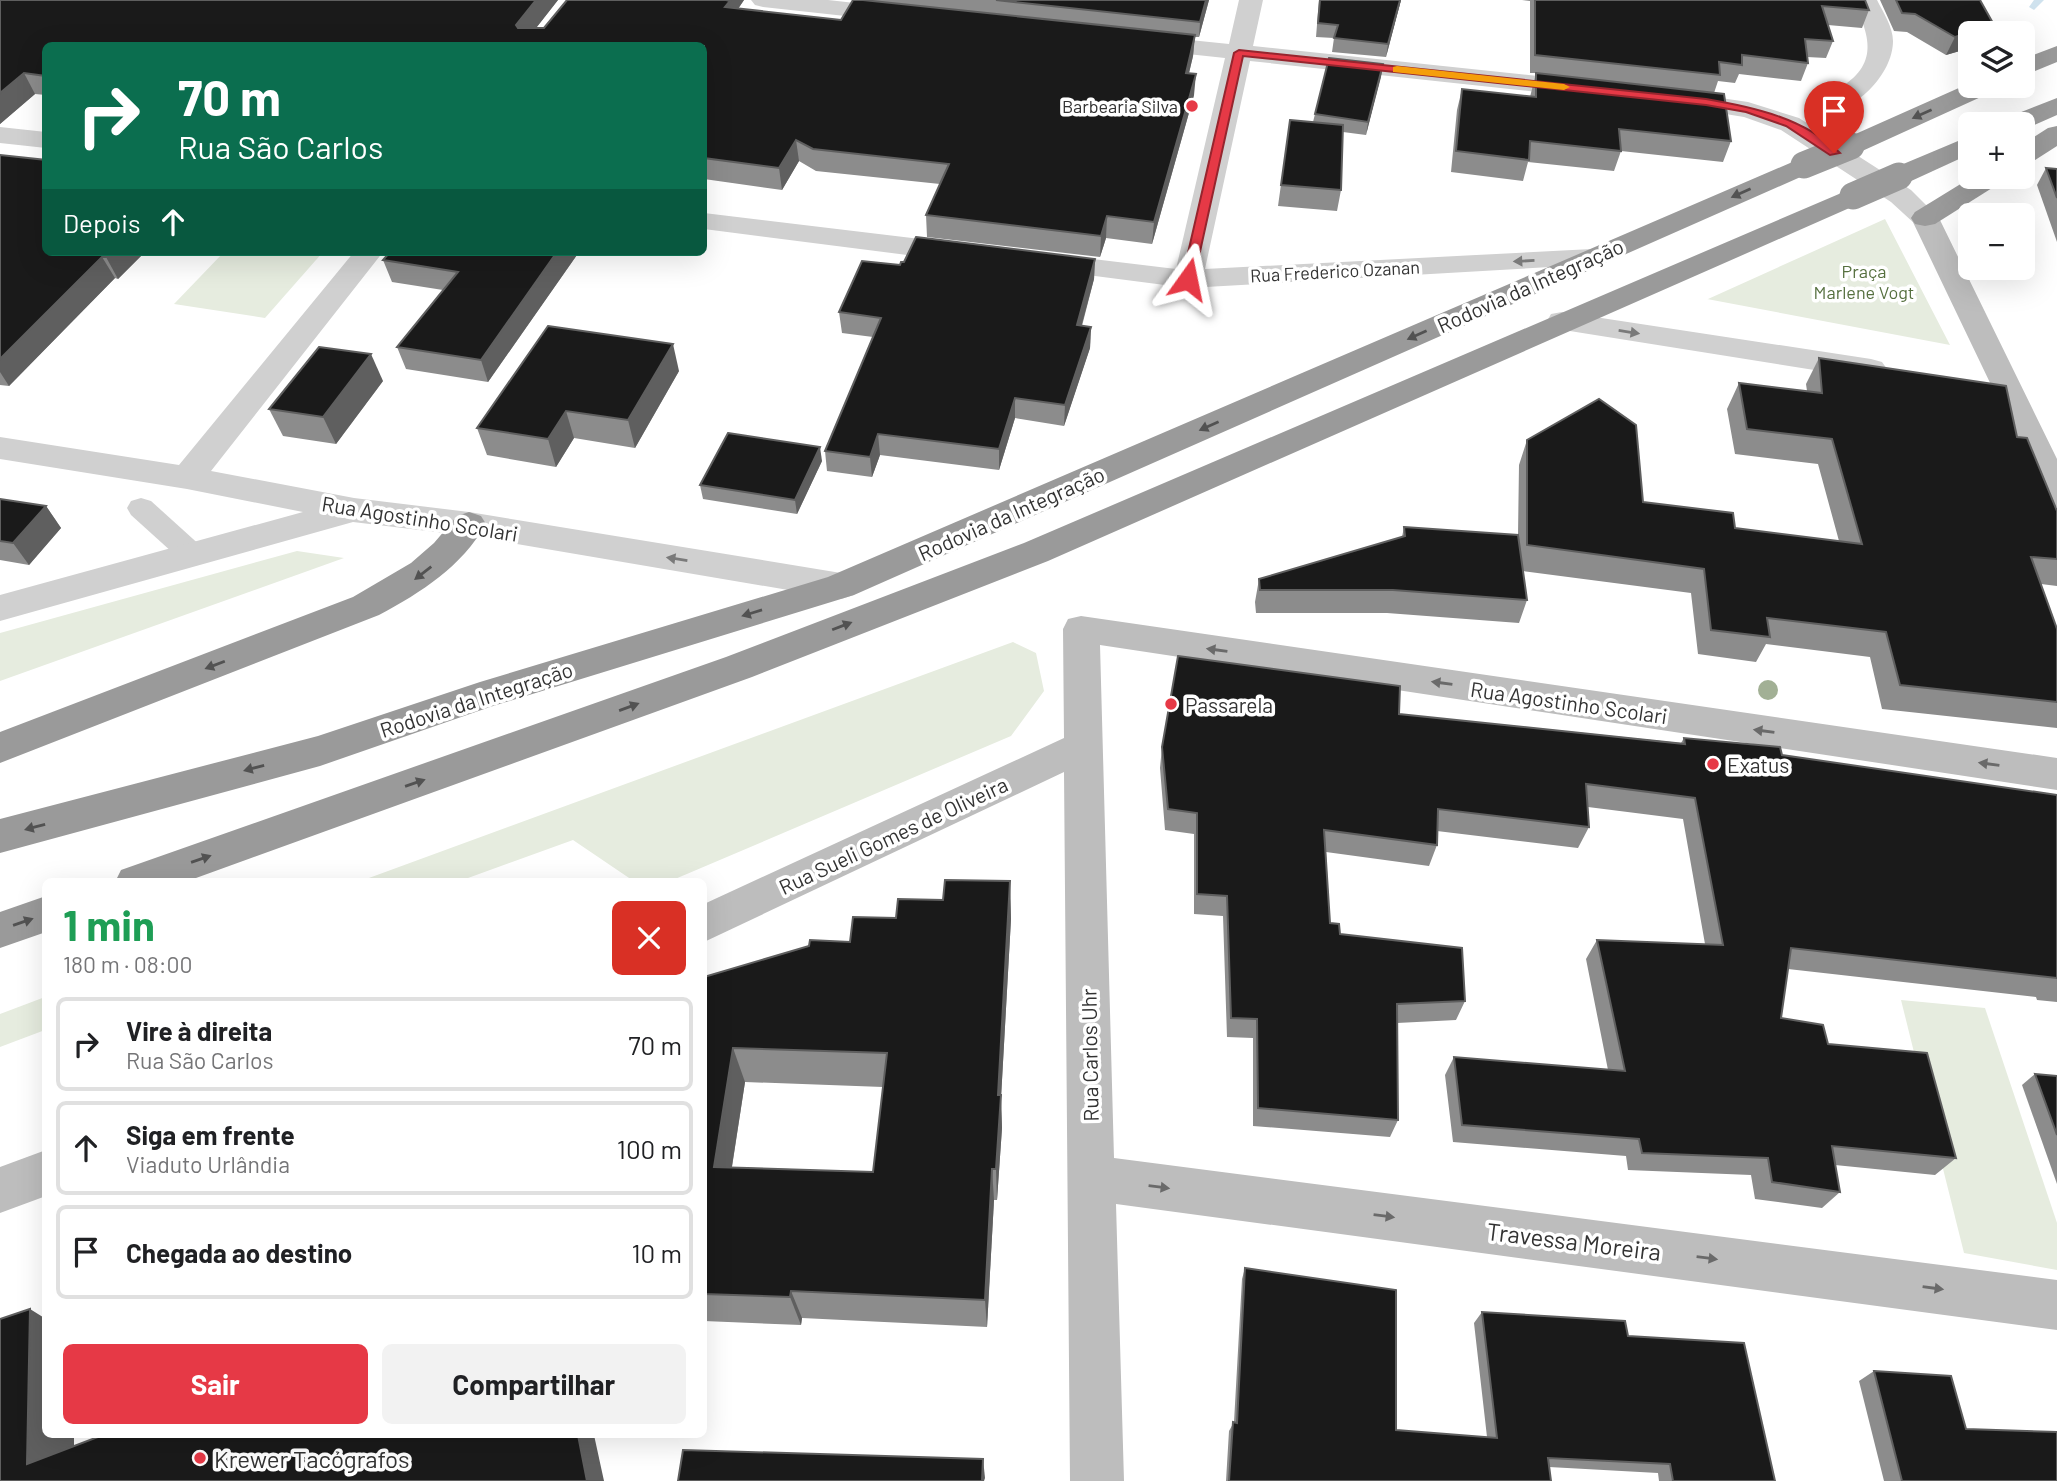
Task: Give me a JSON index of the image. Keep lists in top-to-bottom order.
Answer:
{
  "streets": {
    "highway": ["Rodovia da Integração"],
    "street": [
      "Rua Frederico Ozanan",
      "Rua Agostinho Scolari",
      "Rua Sueli Gomes de Oliveira",
      "Rua Carlos Uhr",
      "Travessa Moreira"
    ]
  },
  "crossings": [
    ["Rua Frederico Ozanan", "Rodovia da Integração"],
    ["Rodovia da Integração", "Rua Agostinho Scolari"],
    ["Rua Agostinho Scolari", "Rua Carlos Uhr"],
    ["Rua Sueli Gomes de Oliveira", "Rua Carlos Uhr"],
    ["Rua Carlos Uhr", "Travessa Moreira"]
  ],
  "one_way": ["Rua Agostinho Scolari", "Travessa Moreira"],
  "parks": ["Praça Marlene Vogt"],
  "places": [
    "Barbearia Silva",
    "Passarela",
    "Exatus",
    "Krewer Tacógrafos"
  ],
  "page": {
    "map_buttons": ["+", "−"],
    "turn": ["70 m", "Rua São Carlos"],
    "then": "Depois",
    "heading": ["1 min", "180 m · 08:00"],
    "list": [
      {
        "name": "Vire à direita",
        "note": "Rua São Carlos",
        "value": "70 m"
      },
      {
        "name": "Siga em frente",
        "note": "Viaduto Urlândia",
        "value": "100 m"
      },
      {
        "name": "Chegada ao destino",
        "value": "10 m"
      }
    ],
    "buttons": ["Sair", "Compartilhar"]
  }
}
